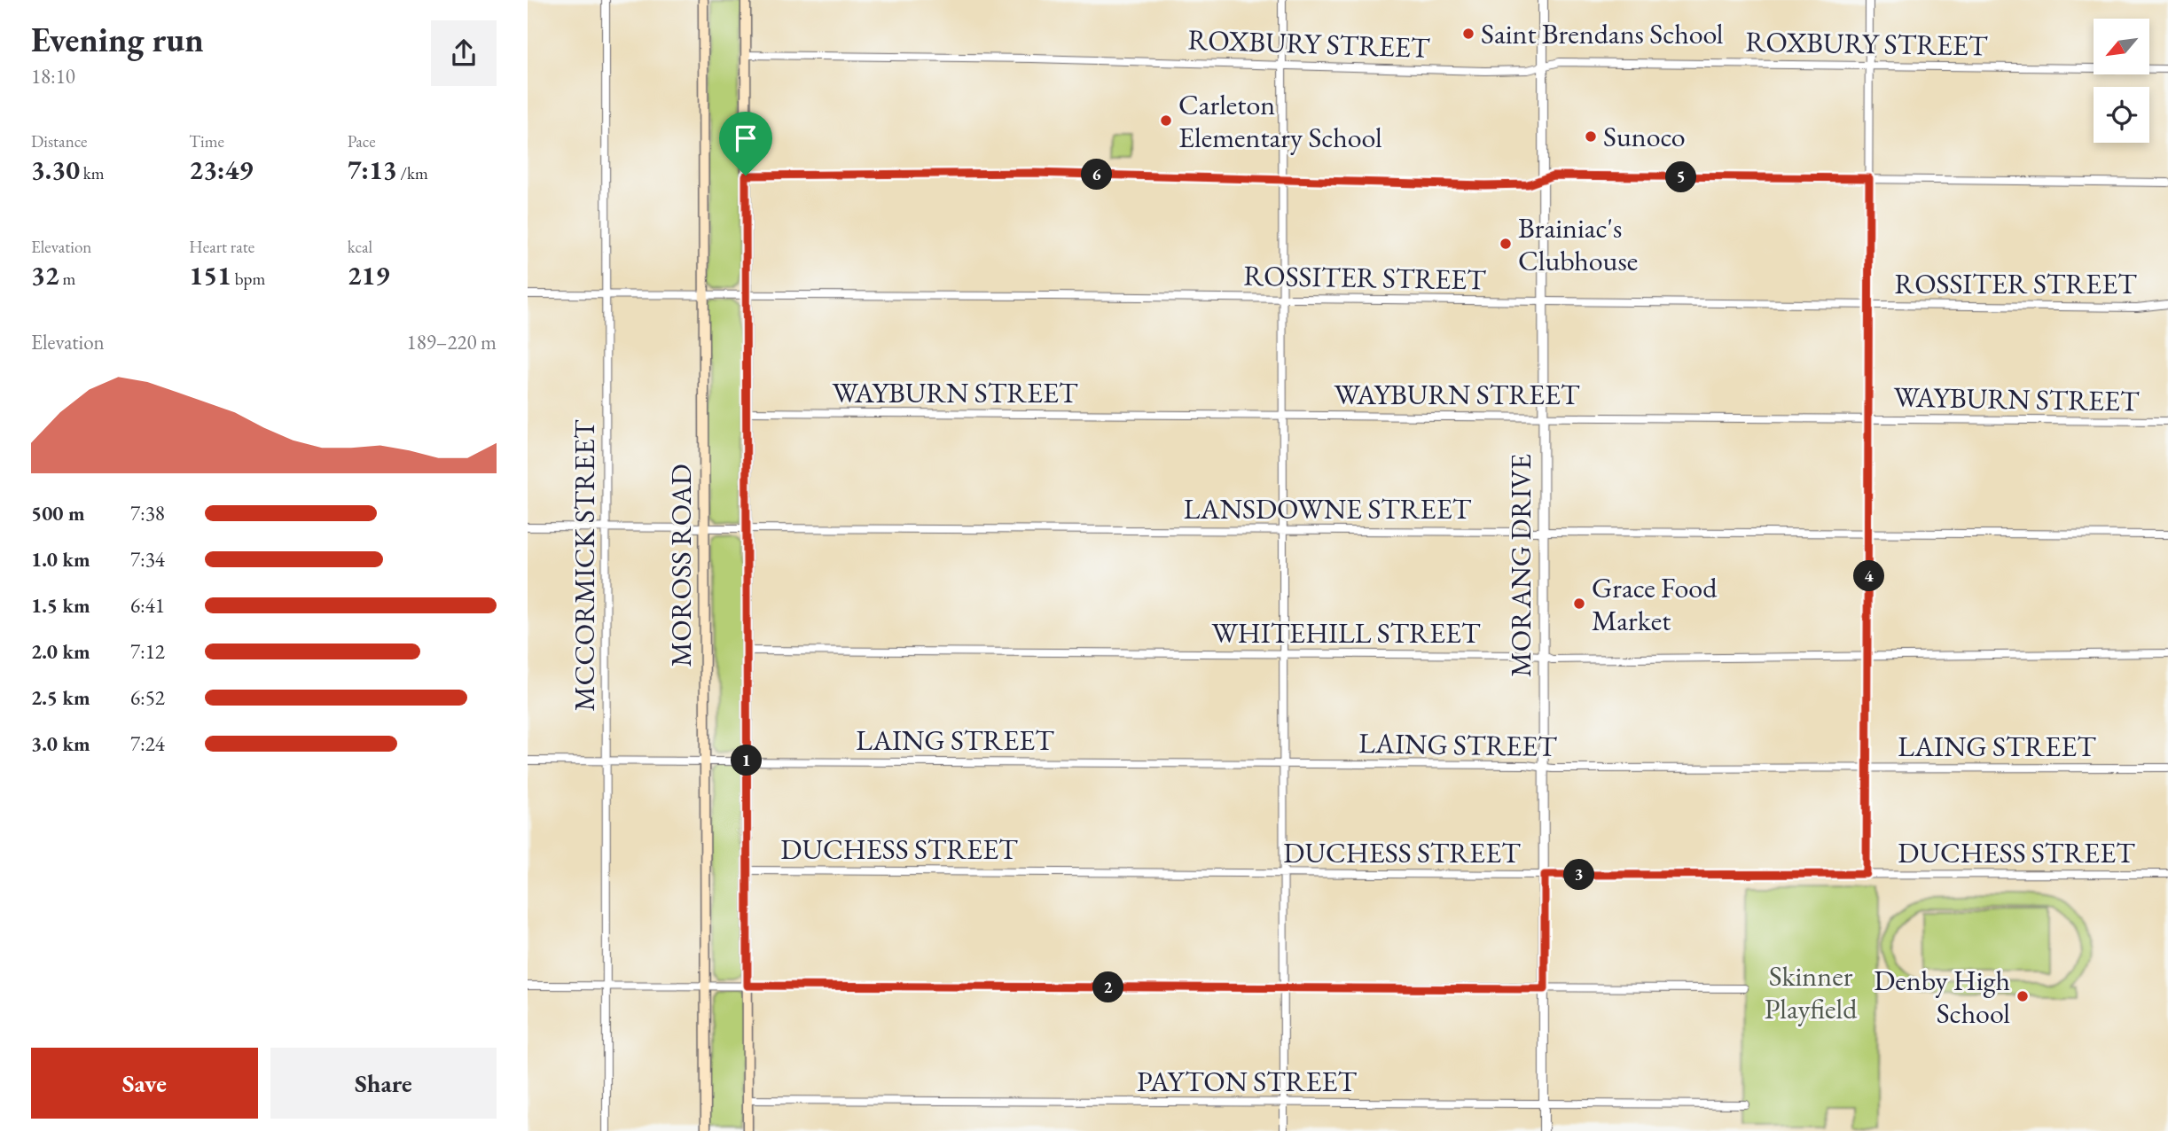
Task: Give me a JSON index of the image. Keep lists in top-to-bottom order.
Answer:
{
  "streets": {
    "main road": ["MOROSS ROAD"],
    "street": [
      "ROXBURY STREET",
      "ROSSITER STREET",
      "WAYBURN STREET",
      "LANSDOWNE STREET",
      "MCCORMICK STREET",
      "MORANG DRIVE",
      "WHITEHILL STREET",
      "LAING STREET",
      "DUCHESS STREET",
      "PAYTON STREET"
    ]
  },
  "crossings": [
    ["ROXBURY STREET", "MORANG DRIVE"],
    ["ROSSITER STREET", "MCCORMICK STREET"],
    ["ROSSITER STREET", "MOROSS ROAD"],
    ["ROSSITER STREET", "MORANG DRIVE"],
    ["WAYBURN STREET", "MORANG DRIVE"],
    ["LANSDOWNE STREET", "MCCORMICK STREET"],
    ["LANSDOWNE STREET", "MOROSS ROAD"],
    ["LANSDOWNE STREET", "MORANG DRIVE"],
    ["MCCORMICK STREET", "LAING STREET"],
    ["MOROSS ROAD", "LAING STREET"],
    ["MORANG DRIVE", "WHITEHILL STREET"],
    ["MORANG DRIVE", "LAING STREET"],
    ["MORANG DRIVE", "DUCHESS STREET"],
    ["MORANG DRIVE", "PAYTON STREET"]
  ],
  "parks": ["Skinner Playfield"],
  "places": [
    "Saint Brendans School",
    "Carleton Elementary School",
    "Sunoco",
    "Brainiac's Clubhouse",
    "Grace Food Market",
    "Denby High School"
  ],
  "north": "bottom left",
  "page": {
    "heading": ["Evening run", "18:10"],
    "stats": [
      ["Distance", "3.30 km"],
      ["Time", "23:49"],
      ["Pace", "7:13 /km"],
      ["Elevation", "32 m"],
      ["Heart rate", "151 bpm"],
      ["kcal", "219"]
    ],
    "pins": [
      "6",
      "5",
      "4",
      "1",
      "3",
      "2"
    ],
    "chart": ["Elevation", "189–220 m"],
    "list": [
      {
        "name": "500 m",
        "note": "7:38"
      },
      {
        "name": "1.0 km",
        "note": "7:34"
      },
      {
        "name": "1.5 km",
        "note": "6:41"
      },
      {
        "name": "2.0 km",
        "note": "7:12"
      },
      {
        "name": "2.5 km",
        "note": "6:52"
      },
      {
        "name": "3.0 km",
        "note": "7:24"
      }
    ],
    "buttons": ["Save", "Share"]
  }
}
